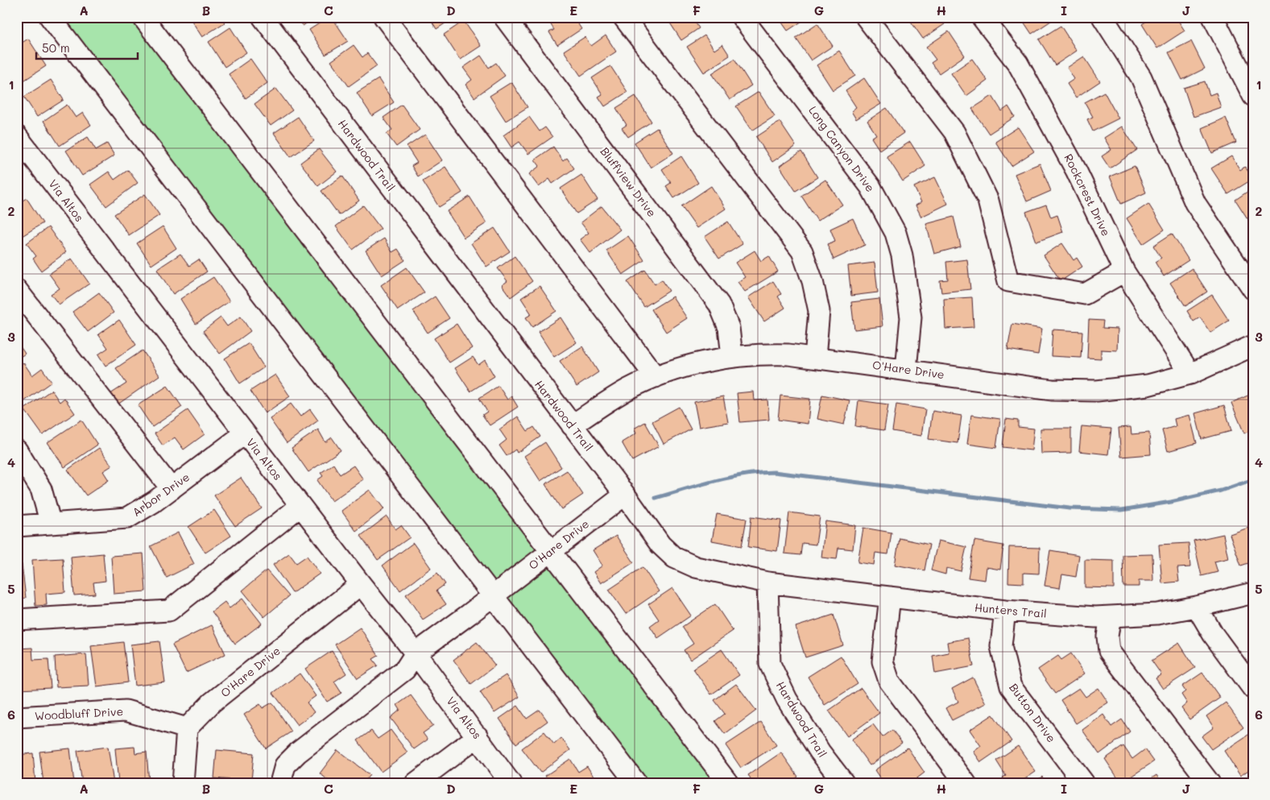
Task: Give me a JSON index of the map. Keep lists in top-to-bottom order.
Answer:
{
  "streets": {
    "street": [
      "Long Canyon Drive",
      "Hardwood Trail",
      "Bluffview Drive",
      "Rockcrest Drive",
      "Via Altos",
      "O'Hare Drive",
      "Arbor Drive",
      "Hunters Trail",
      "Button Drive",
      "Woodbluff Drive"
    ]
  },
  "crossings": [
    ["Long Canyon Drive", "O'Hare Drive"],
    ["Hardwood Trail", "O'Hare Drive"],
    ["Hardwood Trail", "Hunters Trail"],
    ["Bluffview Drive", "O'Hare Drive"],
    ["Rockcrest Drive", "O'Hare Drive"],
    ["Via Altos", "O'Hare Drive"],
    ["Via Altos", "Arbor Drive"],
    ["O'Hare Drive", "Woodbluff Drive"],
    ["Hunters Trail", "Button Drive"]
  ],
  "scale_bar": "50 m",
  "grid": {
    "columns": [
      "A",
      "B",
      "C",
      "D",
      "E",
      "F",
      "G",
      "H",
      "I",
      "J"
    ],
    "rows": [
      "1",
      "2",
      "3",
      "4",
      "5",
      "6"
    ]
  }
}
